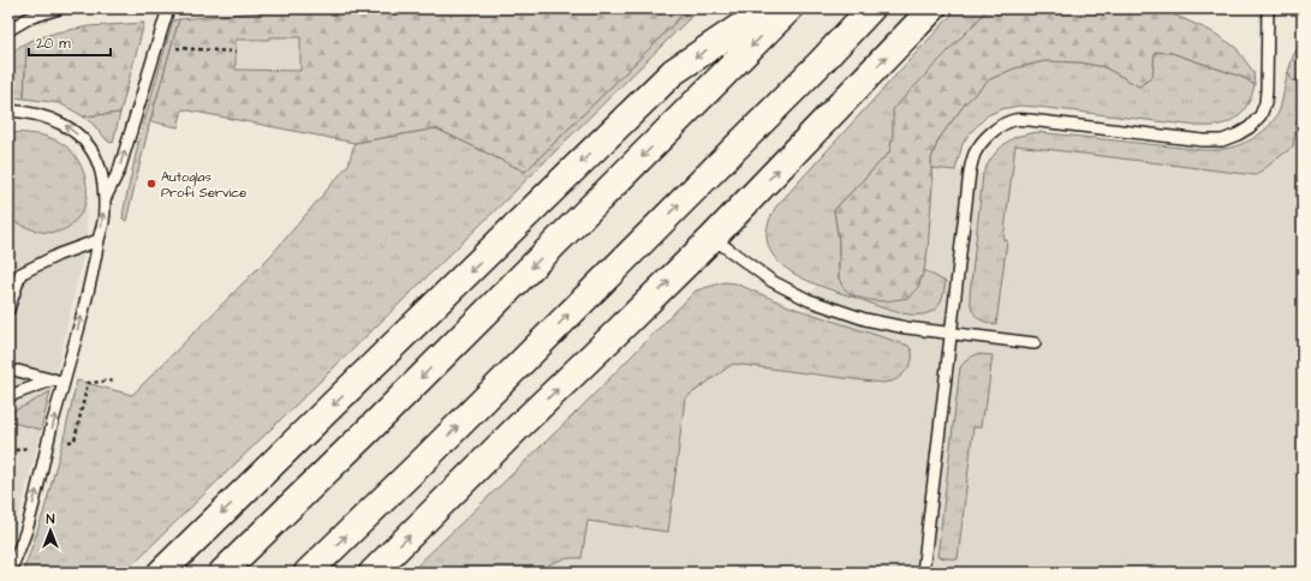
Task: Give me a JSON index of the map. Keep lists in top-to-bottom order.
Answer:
{
  "places": ["Autoglas Profi Service"],
  "scale_bar": "20 m",
  "north": "top"
}
